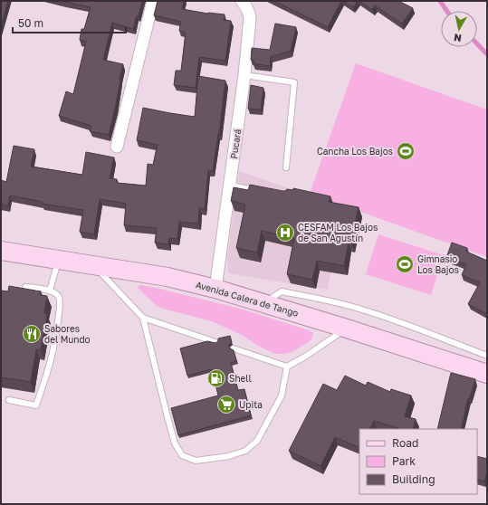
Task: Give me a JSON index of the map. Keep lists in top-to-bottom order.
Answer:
{
  "streets": {
    "main road": ["Avenida Calera de Tango"],
    "street": ["Pucará"]
  },
  "crossings": [
    ["Pucará", "Avenida Calera de Tango"]
  ],
  "places": {
    "sports": ["Cancha Los Bajos", "Gimnasio Los Bajos"],
    "hospital": ["CESFAM Los Bajos de San Agustín"],
    "restaurant": ["Sabores del Mundo"],
    "fuel station": ["Shell"],
    "supermarket": ["Upita"]
  },
  "legend": ["Road", "Park", "Building"],
  "scale_bar": "50 m",
  "north": "bottom"
}
